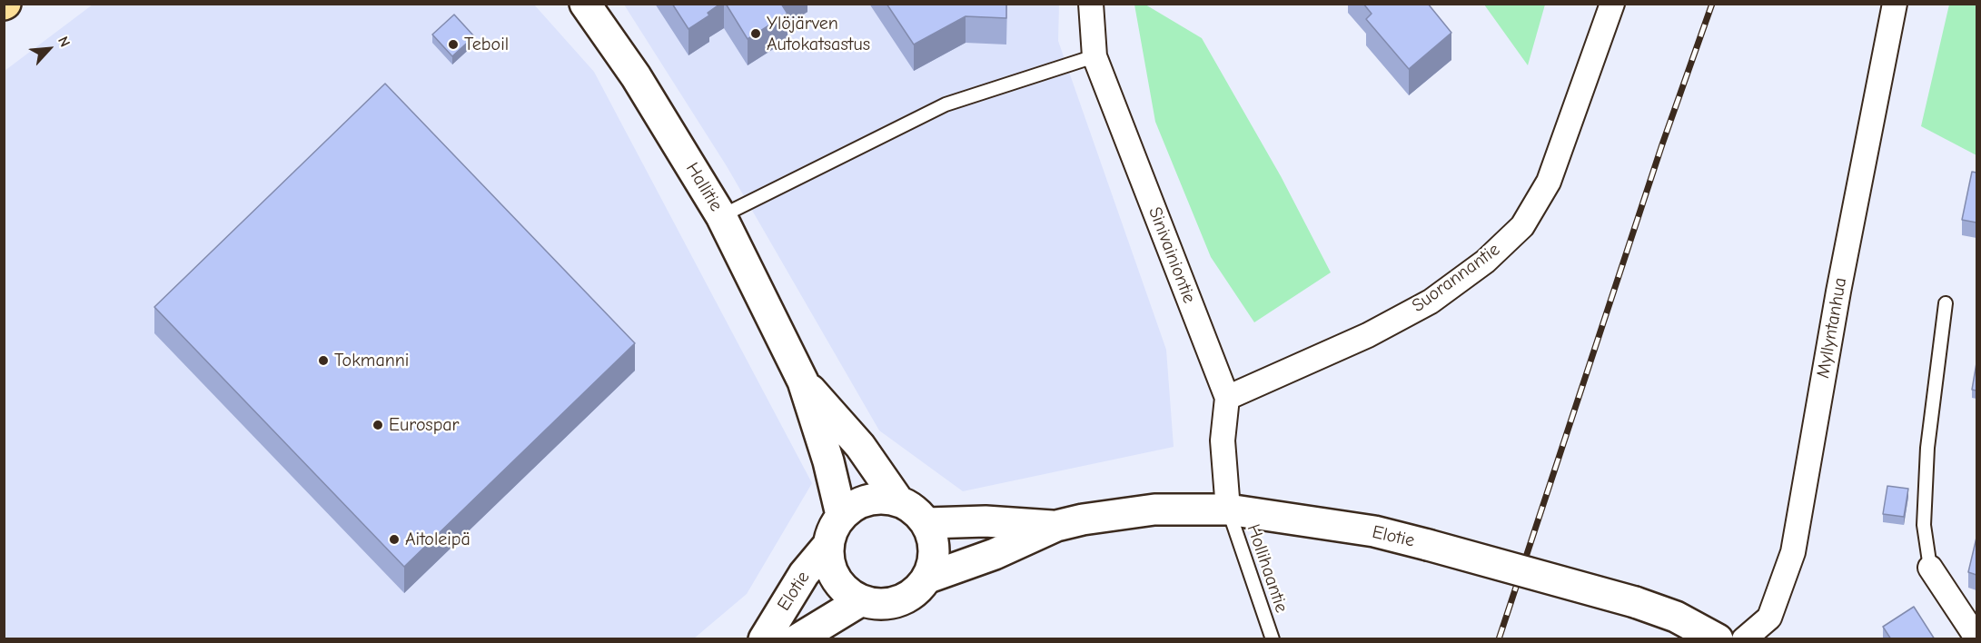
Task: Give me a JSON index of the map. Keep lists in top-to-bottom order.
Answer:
{
  "streets": {
    "main road": ["Hallitie", "Elotie"],
    "street": ["Sinivainiontie", "Suorannantie", "Myllyntanhua"],
    "lane": ["Hollihaantie"]
  },
  "crossings": [
    ["Hallitie", "Elotie"],
    ["Sinivainiontie", "Suorannantie"],
    ["Sinivainiontie", "Elotie"],
    ["Sinivainiontie", "Hollihaantie"],
    ["Elotie", "Hollihaantie"]
  ],
  "places": [
    "Ylöjärven Autokatsastus",
    "Teboil",
    "Tokmanni",
    "Eurospar",
    "Aitoleipä"
  ],
  "north": "top right"
}
